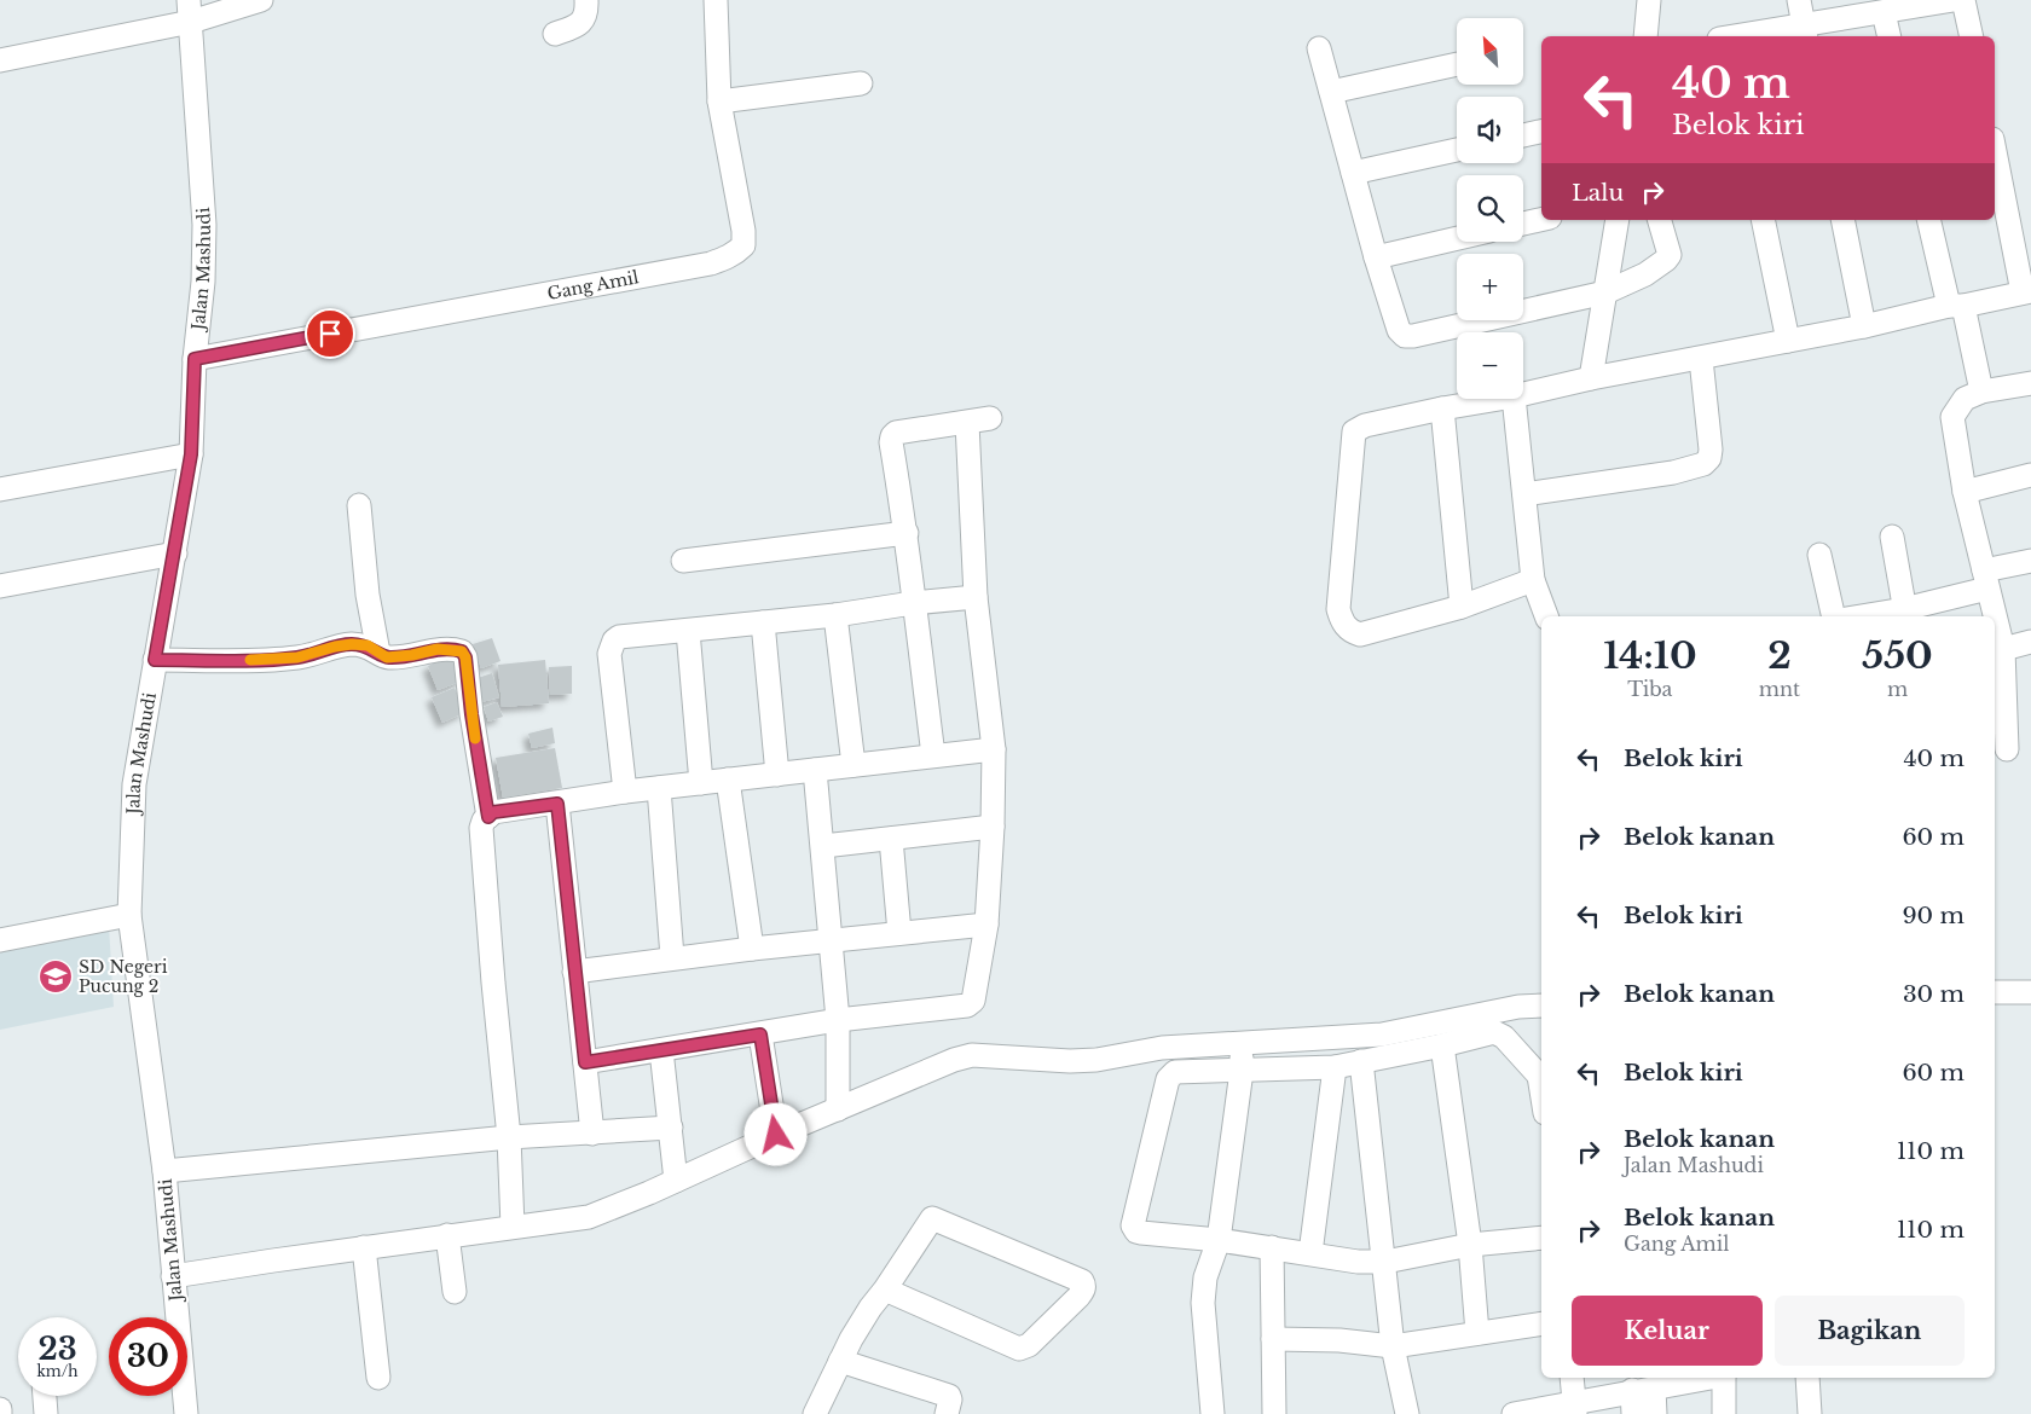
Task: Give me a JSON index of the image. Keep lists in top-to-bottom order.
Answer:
{
  "streets": {
    "street": ["Jalan Mashudi", "Gang Amil"]
  },
  "crossings": [
    ["Jalan Mashudi", "Gang Amil"]
  ],
  "places": {
    "school or university": ["SD Negeri Pucung 2"]
  },
  "north": "top left",
  "page": {
    "map_buttons": ["+", "−"],
    "turn": ["40 m", "Belok kiri"],
    "then": "Lalu",
    "eta": [
      "14:10",
      "Tiba",
      "2",
      "mnt",
      "550",
      "m"
    ],
    "list": [
      {
        "name": "Belok kiri",
        "value": "40 m"
      },
      {
        "name": "Belok kanan",
        "value": "60 m"
      },
      {
        "name": "Belok kiri",
        "value": "90 m"
      },
      {
        "name": "Belok kanan",
        "value": "30 m"
      },
      {
        "name": "Belok kiri",
        "value": "60 m"
      },
      {
        "name": "Belok kanan",
        "note": "Jalan Mashudi",
        "value": "110 m"
      },
      {
        "name": "Belok kanan",
        "note": "Gang Amil",
        "value": "110 m"
      }
    ],
    "buttons": ["Keluar", "Bagikan"],
    "speed": "23 km/h",
    "limit": "30"
  }
}
